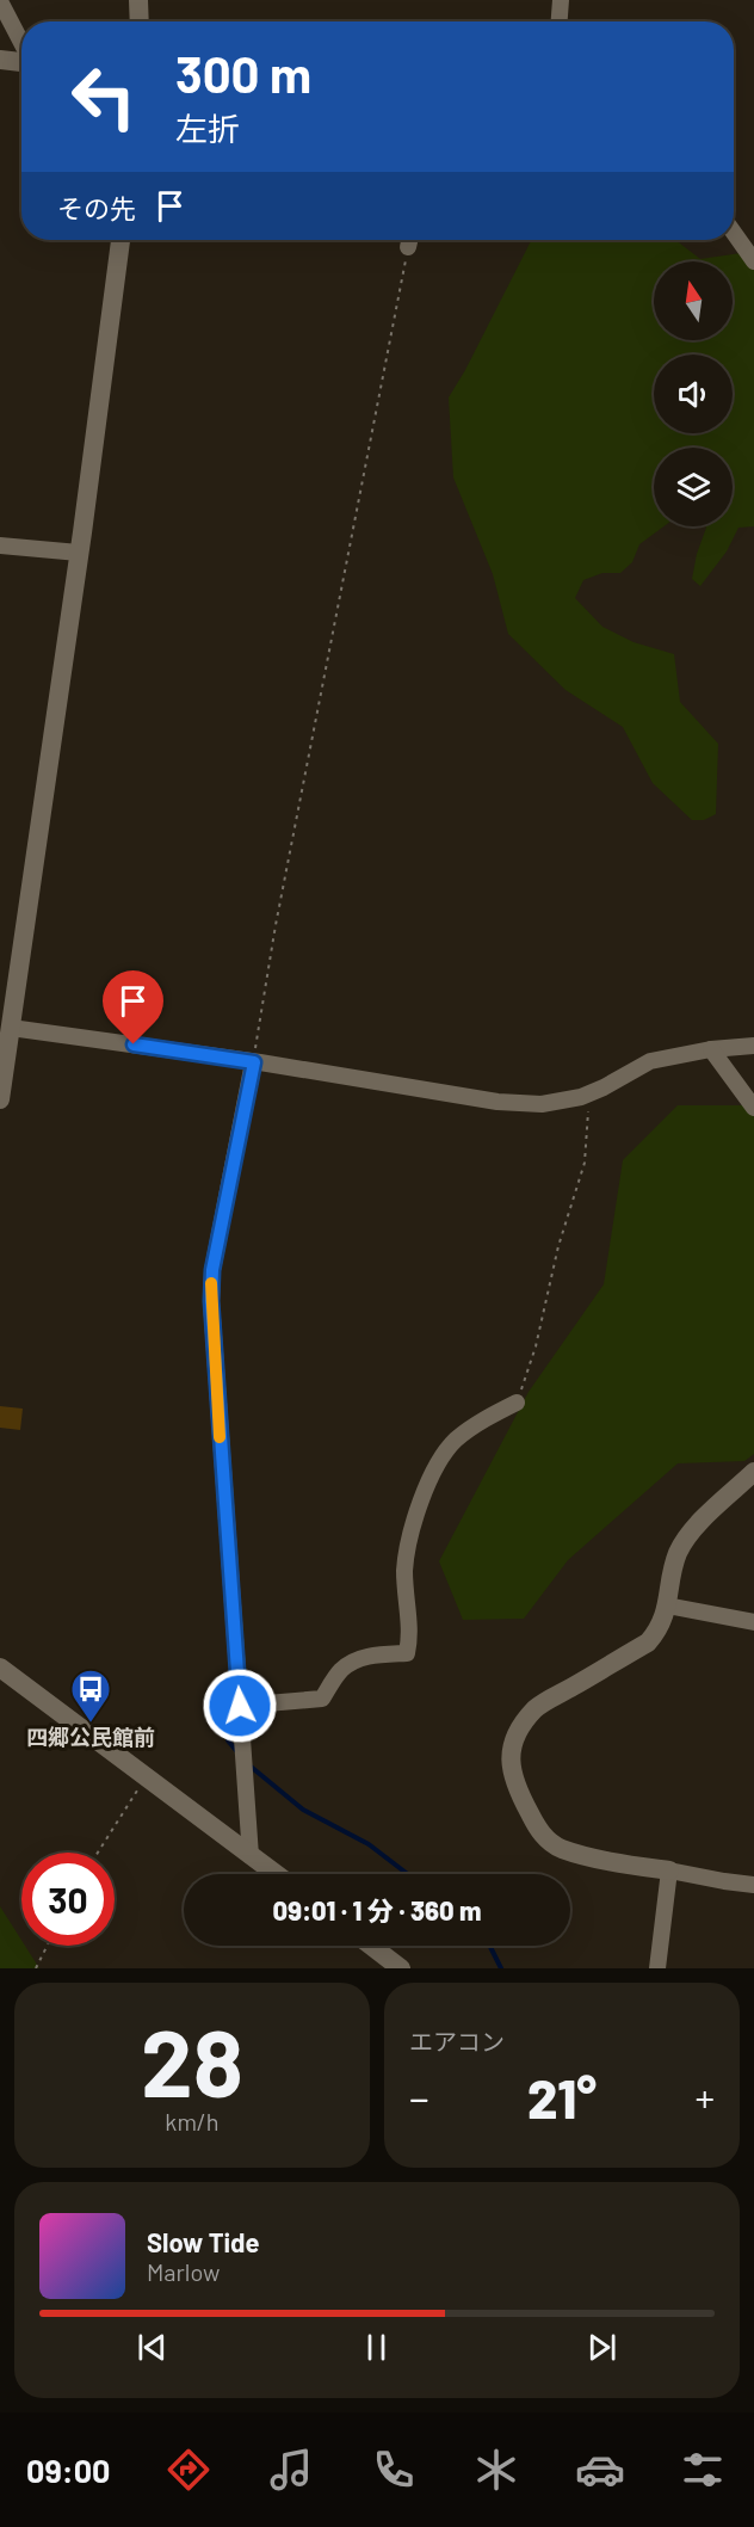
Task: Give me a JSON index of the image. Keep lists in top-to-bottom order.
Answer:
{
  "places": {
    "bus stop": ["四郷公民館前"]
  },
  "north": "top",
  "page": {
    "turn": ["300 m", "左折"],
    "then": "その先",
    "limit": "30",
    "trip": "09:01 · 1 分 · 360 m",
    "tile": [
      ["28", "km/h"],
      "エアコン"
    ],
    "heat": ["−", "21°", "+"],
    "song": ["Slow Tide", "Marlow"],
    "tabs": "09:00"
  }
}
